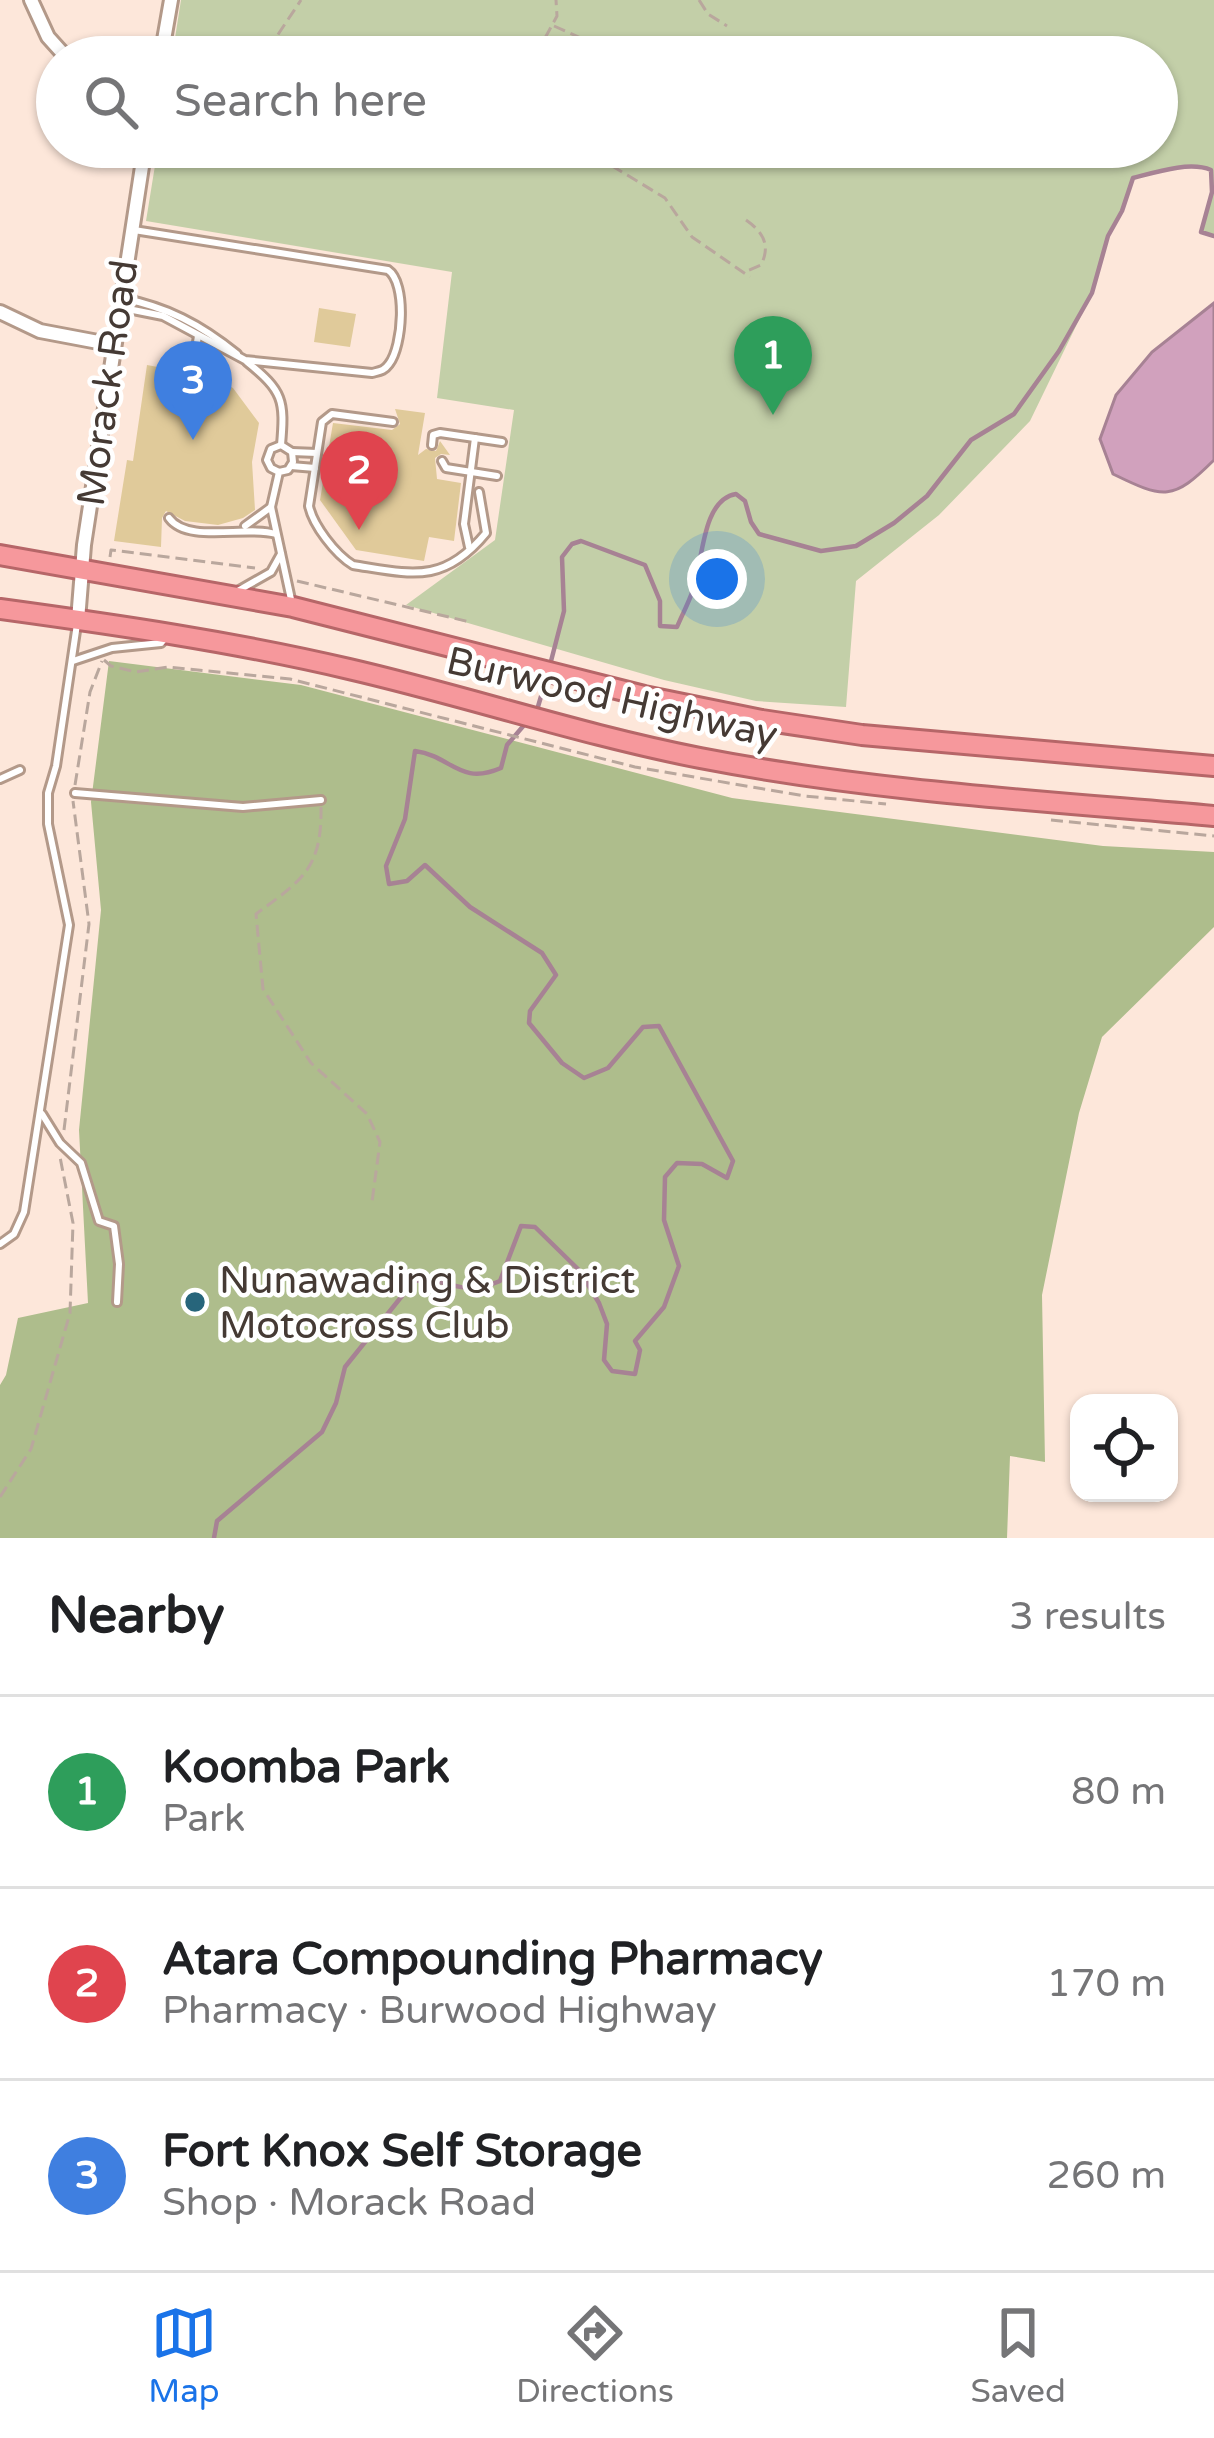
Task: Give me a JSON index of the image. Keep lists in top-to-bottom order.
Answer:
{
  "streets": {
    "highway": ["Burwood Highway"],
    "street": ["Morack Road"]
  },
  "crossings": [
    ["Morack Road", "Burwood Highway"]
  ],
  "places": ["Nunawading & District Motocross Club"],
  "page": {
    "search": "Search here",
    "pins": ["1", "3", "2"],
    "heading": ["Nearby", "3 results"],
    "list": [
      {
        "mark": "1",
        "name": "Koomba Park",
        "note": "Park",
        "value": "80 m"
      },
      {
        "mark": "2",
        "name": "Atara Compounding Pharmacy",
        "note": "Pharmacy · Burwood Highway",
        "value": "170 m"
      },
      {
        "mark": "3",
        "name": "Fort Knox Self Storage",
        "note": "Shop · Morack Road",
        "value": "260 m"
      }
    ],
    "nav": ["Map", "Directions", "Saved"]
  }
}
